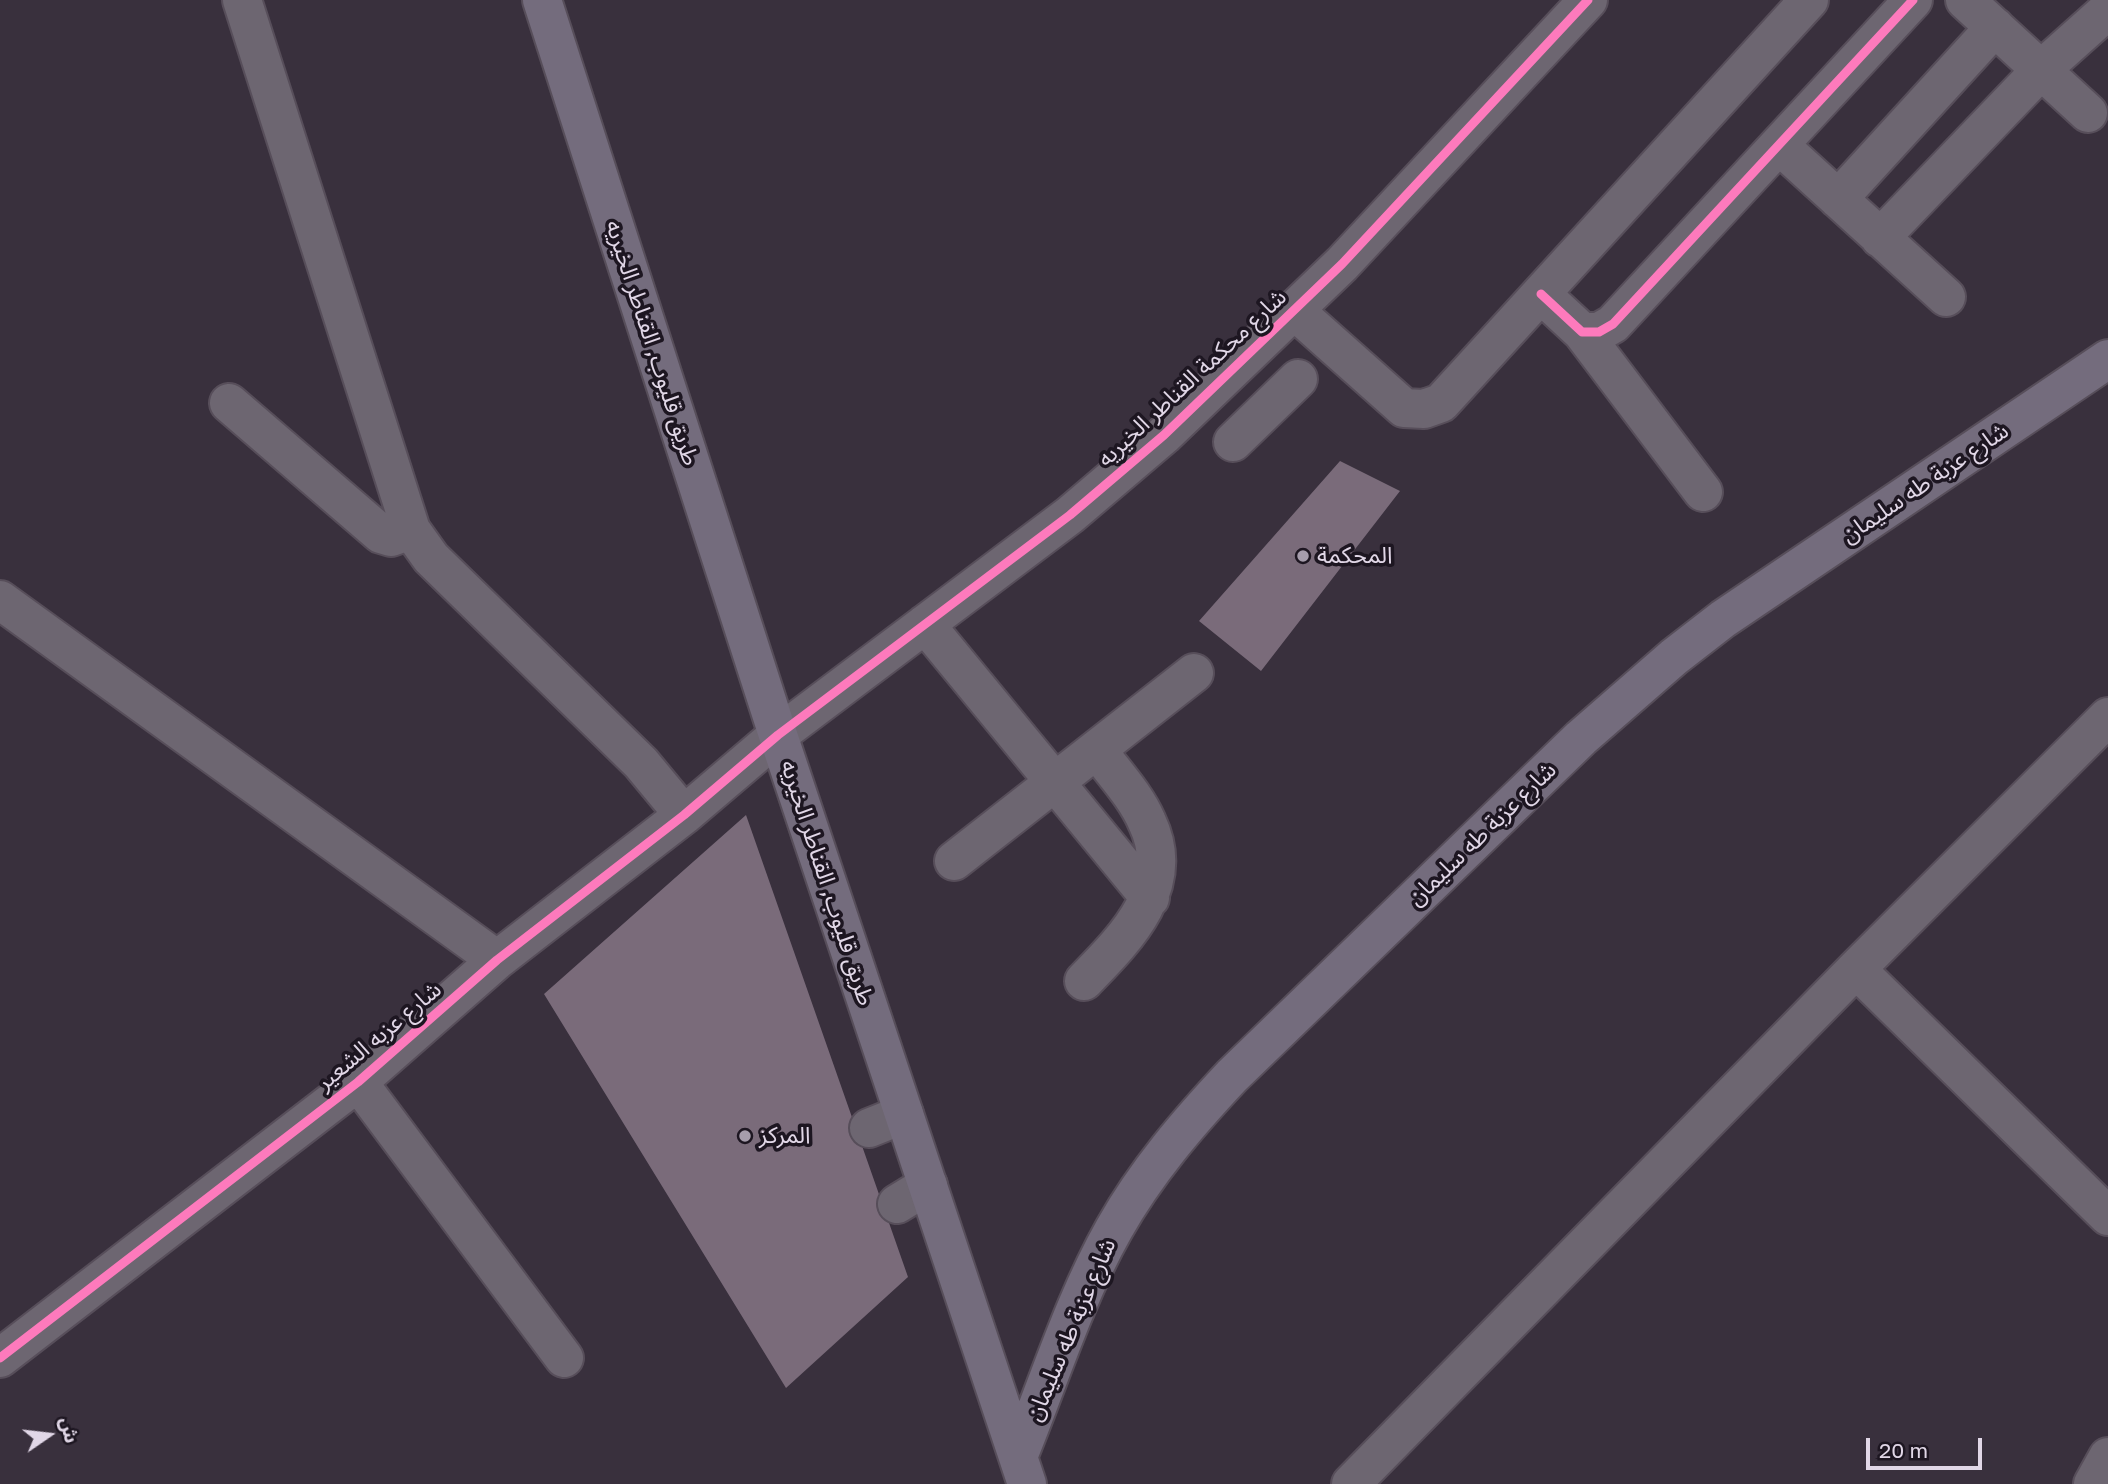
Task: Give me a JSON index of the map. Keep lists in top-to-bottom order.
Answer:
{
  "streets": {
    "main road": ["طريق قليوب, القناطر الخيريه", "شارع عزبة طه سليمان"],
    "street": ["شارع محكمة القناطر الخيريه", "شارع عزبه الشعير"]
  },
  "crossings": [
    ["طريق قليوب, القناطر الخيريه", "شارع محكمة القناطر الخيريه"],
    ["طريق قليوب, القناطر الخيريه", "شارع عزبة طه سليمان"],
    ["طريق قليوب, القناطر الخيريه", "شارع عزبه الشعير"],
    ["شارع محكمة القناطر الخيريه", "شارع عزبه الشعير"]
  ],
  "places": ["المحكمة", "المركز"],
  "scale_bar": "20 m",
  "north": "right"
}
